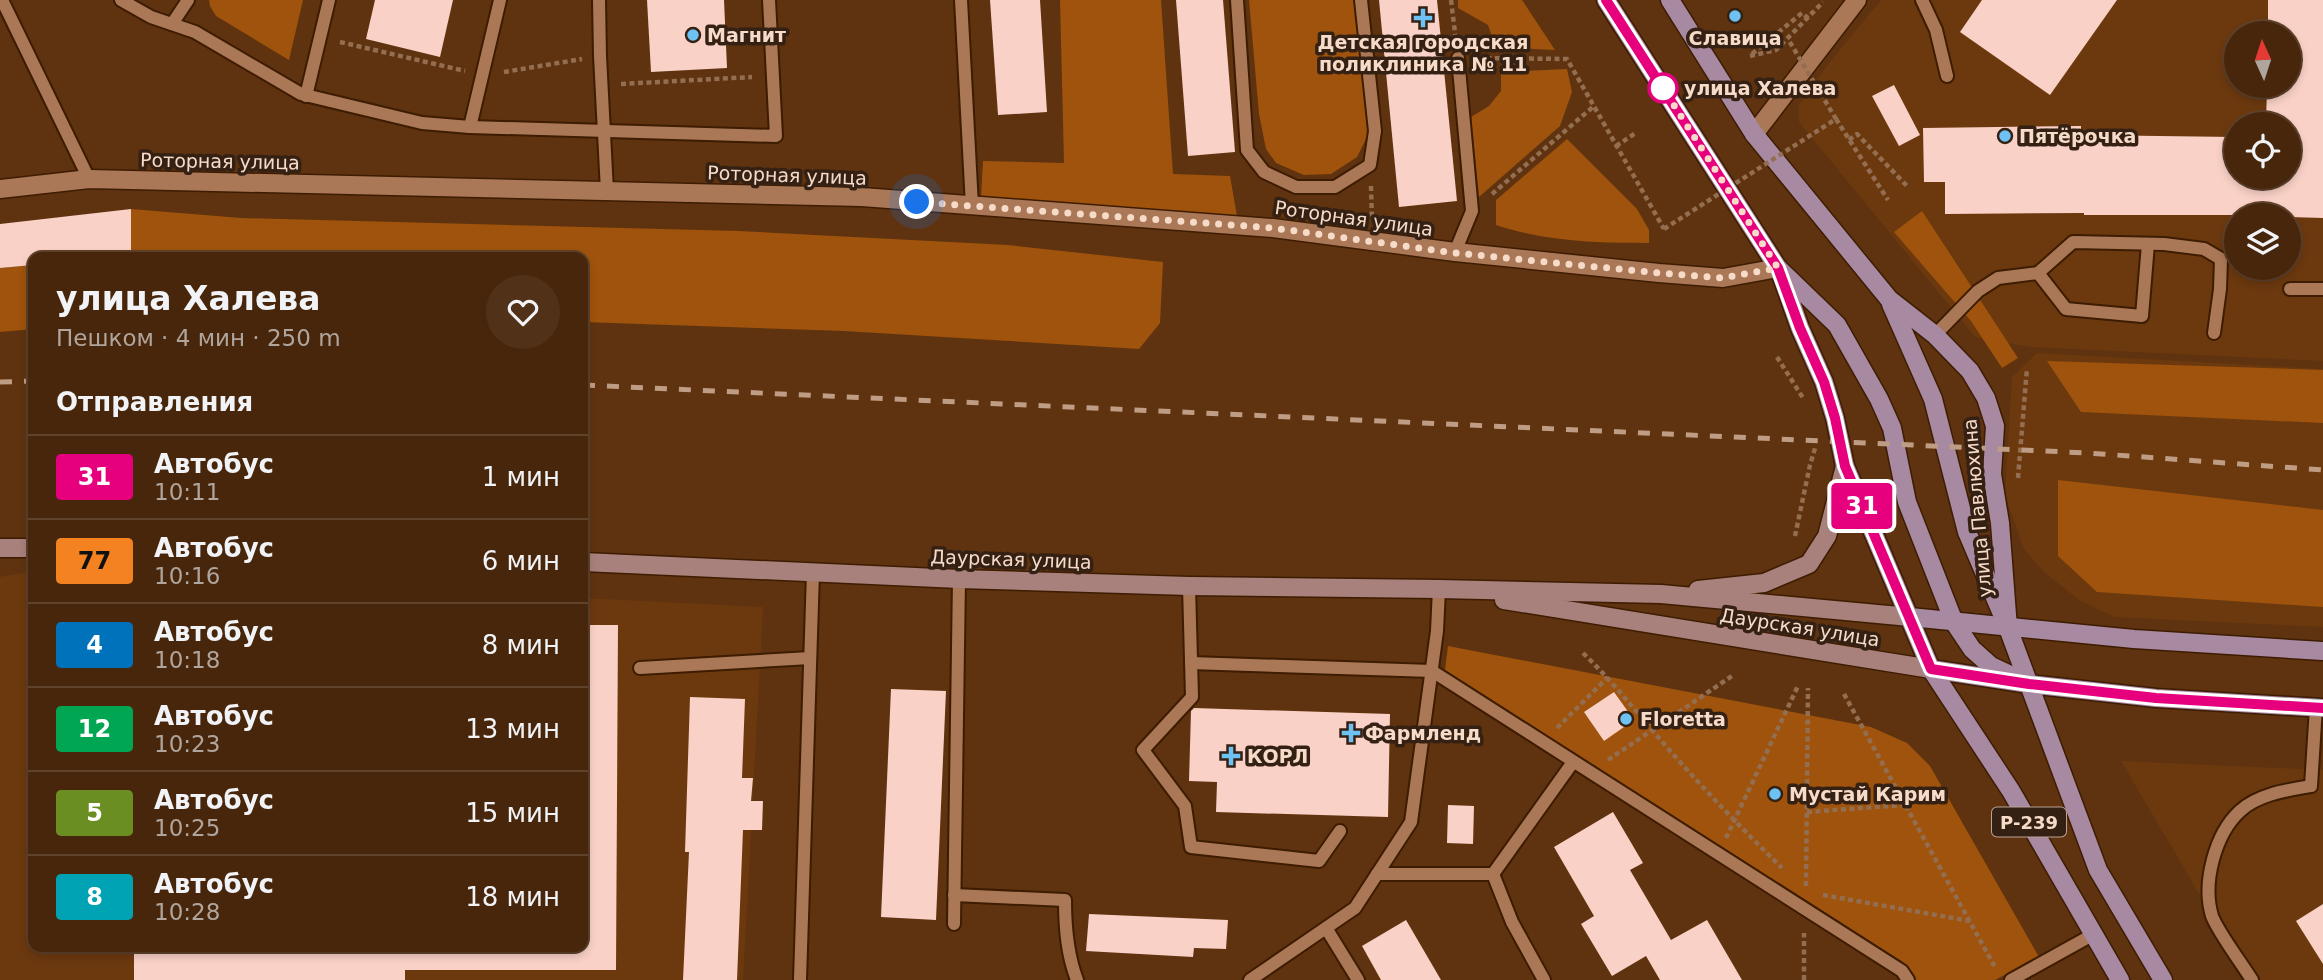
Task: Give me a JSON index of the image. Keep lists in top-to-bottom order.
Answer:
{
  "streets": {
    "main road": ["улица Павлюхина", "Даурская улица", "Р-239"],
    "street": ["Роторная улица"]
  },
  "crossings": [
    ["Роторная улица", "улица Павлюхина"],
    ["улица Павлюхина", "Даурская улица"],
    ["улица Павлюхина", "Р-239"],
    ["Даурская улица", "Р-239"]
  ],
  "places": {
    "other": [
      "Славица",
      "Магнит",
      "улица Халева",
      "Пятёрочка",
      "Floretta",
      "Мустай Карим"
    ],
    "health": ["Детская городская поликлиника № 11", "Фармленд", "КОРЛ"]
  },
  "lines": ["bus line 31"],
  "north": "top",
  "page": {
    "on_map": "31",
    "heading": [
      ["улица Халева", "Пешком · 4 мин · 250 m"],
      "Отправления"
    ],
    "list": [
      {
        "mark": "31",
        "name": "Автобус",
        "note": "10:11",
        "value": "1 мин"
      },
      {
        "mark": "77",
        "name": "Автобус",
        "note": "10:16",
        "value": "6 мин"
      },
      {
        "mark": "4",
        "name": "Автобус",
        "note": "10:18",
        "value": "8 мин"
      },
      {
        "mark": "12",
        "name": "Автобус",
        "note": "10:23",
        "value": "13 мин"
      },
      {
        "mark": "5",
        "name": "Автобус",
        "note": "10:25",
        "value": "15 мин"
      },
      {
        "mark": "8",
        "name": "Автобус",
        "note": "10:28",
        "value": "18 мин"
      }
    ]
  }
}
